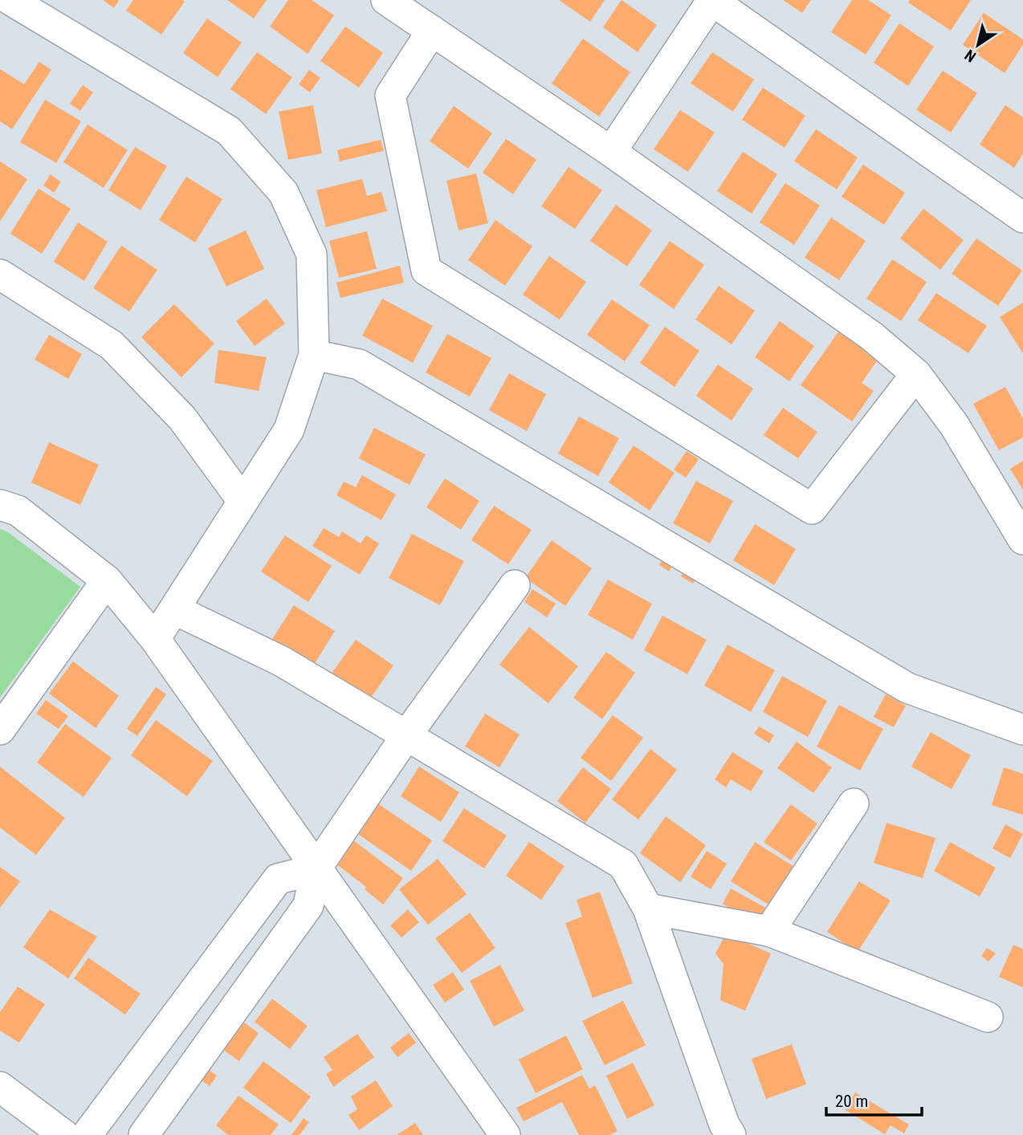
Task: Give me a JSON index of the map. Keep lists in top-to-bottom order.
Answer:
{
  "scale_bar": "20 m",
  "north": "bottom left"
}
